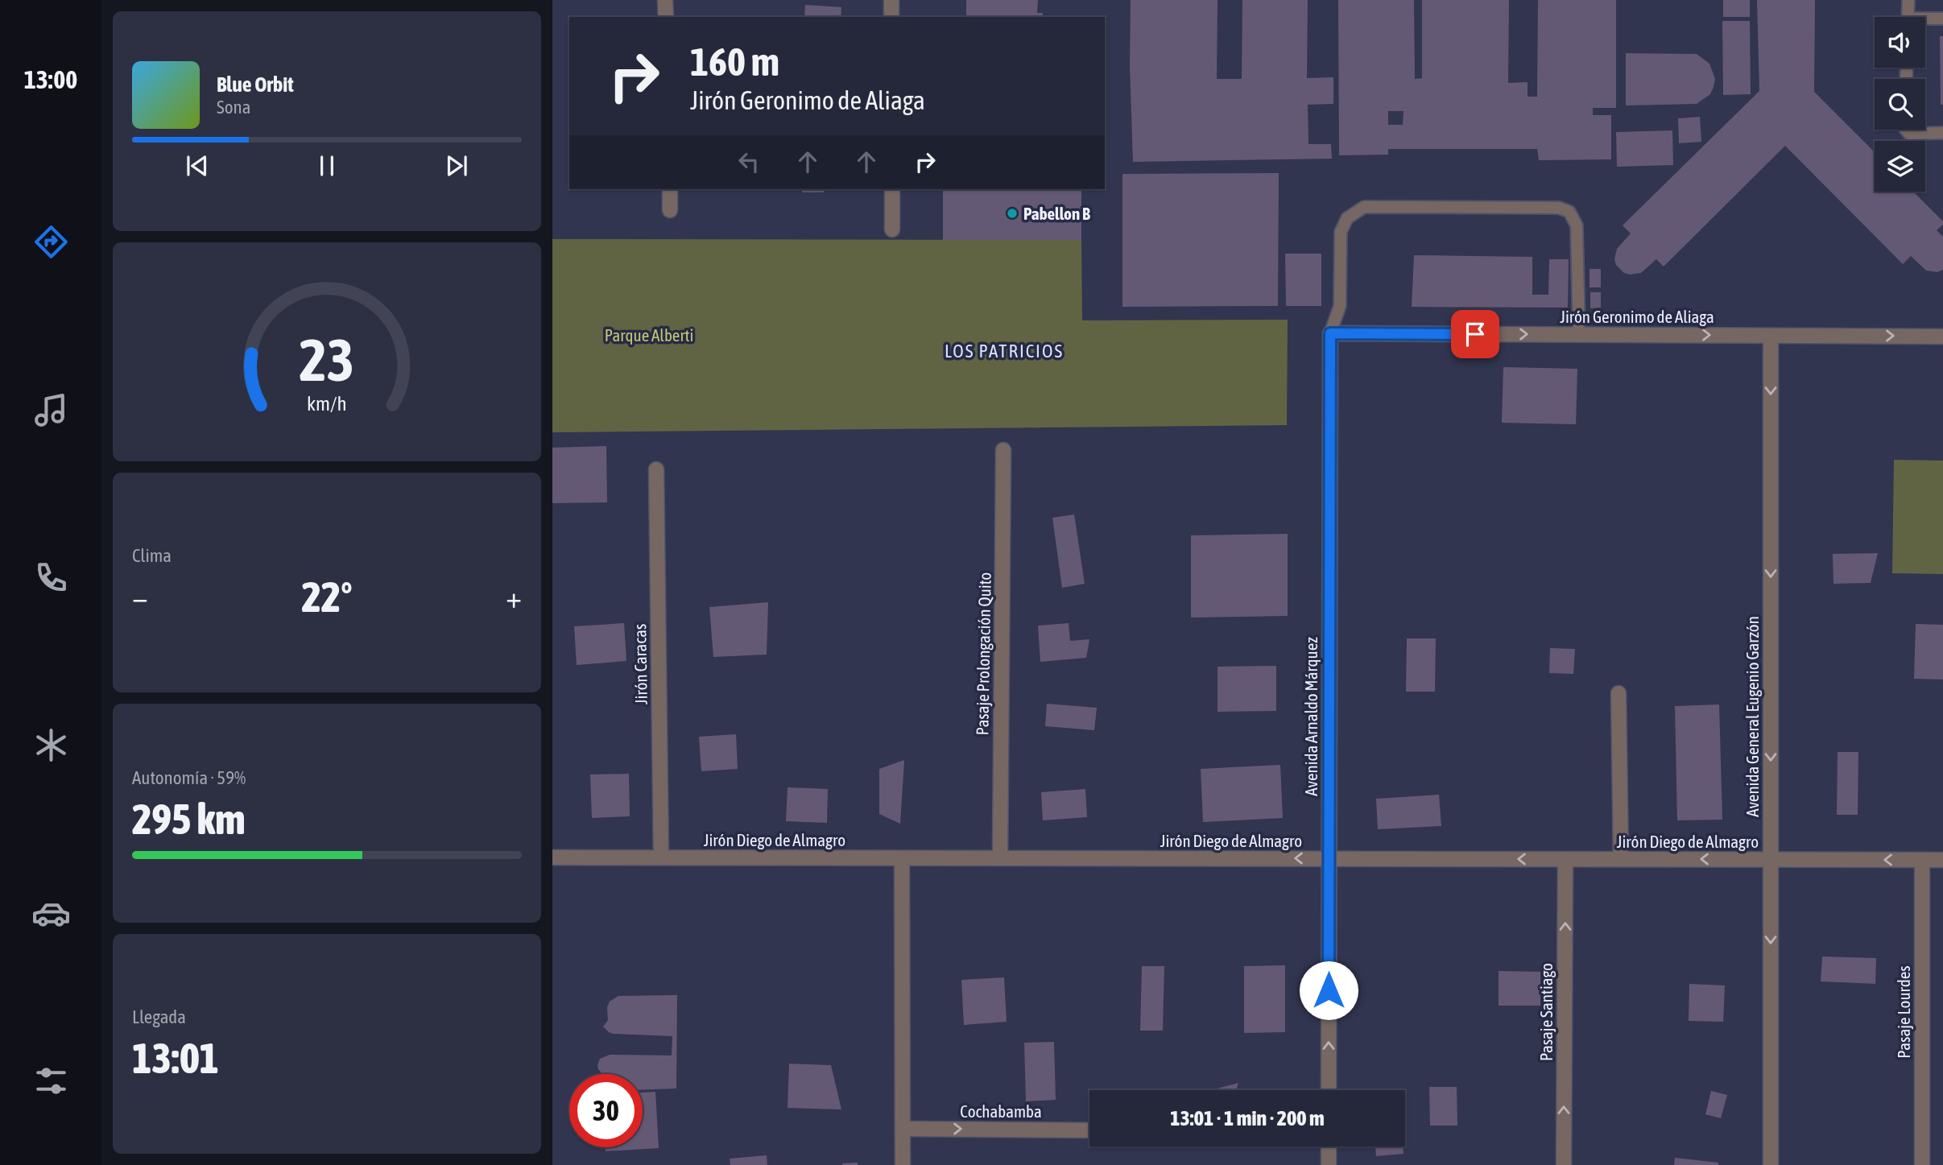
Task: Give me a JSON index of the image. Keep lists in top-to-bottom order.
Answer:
{
  "streets": {
    "street": [
      "Jirón Geronimo de Aliaga",
      "Pasaje Prolongación Quito",
      "Jirón Caracas",
      "Avenida Arnaldo Márquez",
      "Avenida General Eugenio Garzón",
      "Jirón Diego de Almagro",
      "Pasaje Santiago",
      "Pasaje Lourdes",
      "Cochabamba"
    ]
  },
  "crossings": [
    ["Jirón Geronimo de Aliaga", "Avenida Arnaldo Márquez"],
    ["Jirón Geronimo de Aliaga", "Avenida General Eugenio Garzón"],
    ["Pasaje Prolongación Quito", "Jirón Diego de Almagro"],
    ["Jirón Caracas", "Jirón Diego de Almagro"],
    ["Avenida Arnaldo Márquez", "Jirón Diego de Almagro"],
    ["Avenida General Eugenio Garzón", "Jirón Diego de Almagro"],
    ["Jirón Diego de Almagro", "Pasaje Santiago"],
    ["Jirón Diego de Almagro", "Pasaje Lourdes"]
  ],
  "one_way": [
    "Jirón Geronimo de Aliaga",
    "Avenida General Eugenio Garzón",
    "Jirón Diego de Almagro",
    "Pasaje Santiago",
    "Cochabamba"
  ],
  "districts": ["LOS PATRICIOS"],
  "parks": ["Parque Alberti"],
  "places": ["Pabellon B"],
  "page": {
    "tabs": "13:00",
    "turn": ["160 m", "Jirón Geronimo de Aliaga"],
    "song": ["Blue Orbit", "Sona"],
    "tile": [
      "Clima",
      ["Autonomía · 59%", "295 km"],
      ["Llegada", "13:01"]
    ],
    "heat": ["−", "22°", "+"],
    "limit": "30",
    "trip": "13:01 · 1 min · 200 m",
    "gauge": ["23", "km/h"]
  }
}
